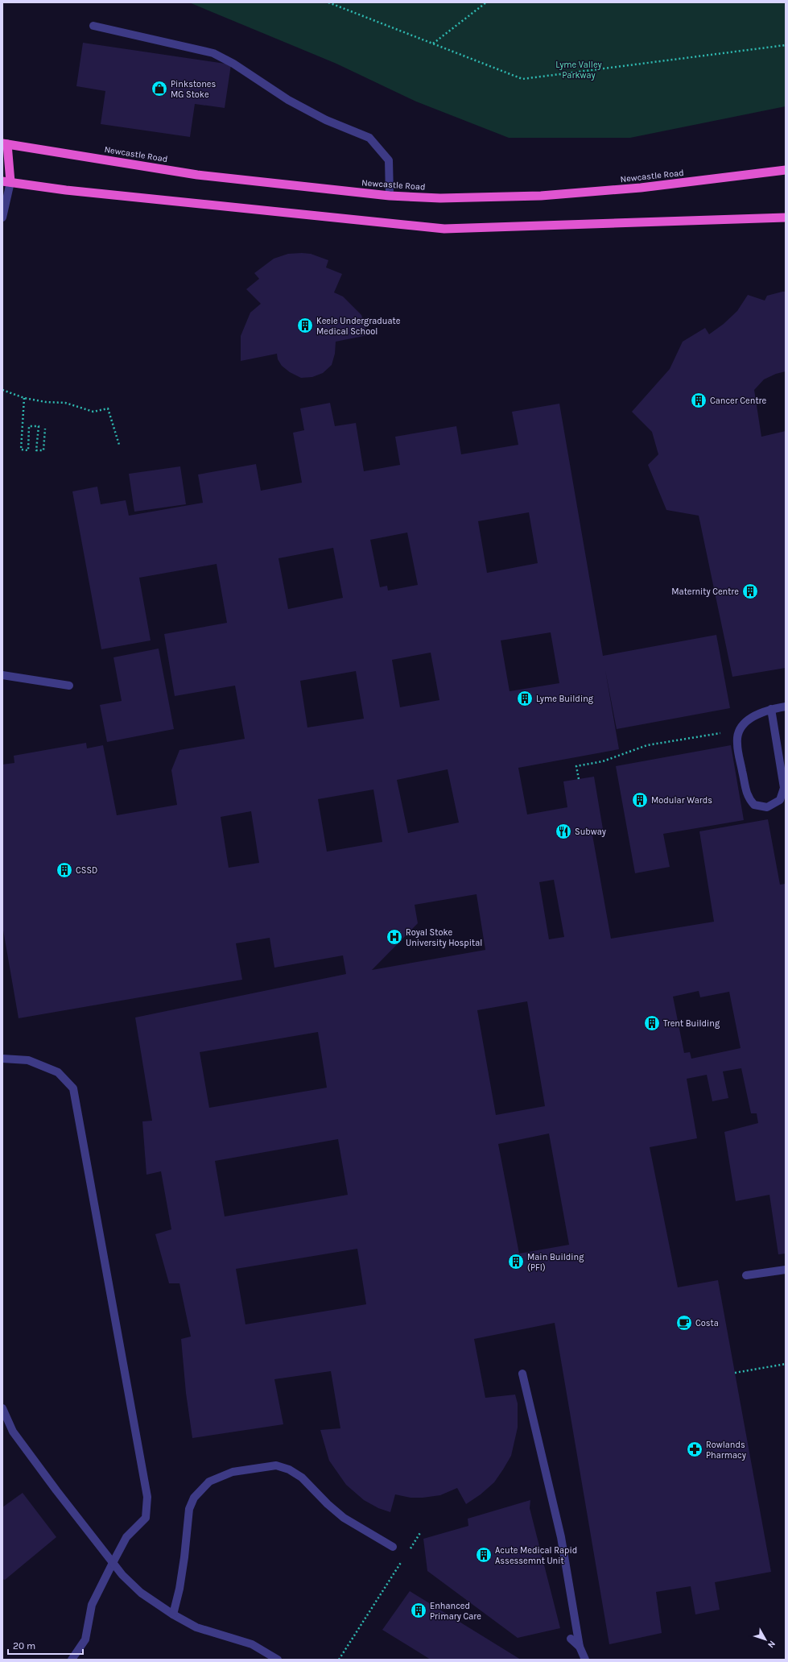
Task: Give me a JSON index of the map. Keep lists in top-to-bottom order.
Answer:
{
  "streets": {
    "highway": ["Newcastle Road"]
  },
  "parks": ["Lyme Valley Parkway"],
  "places": {
    "shop": ["Pinkstones MG Stoke"],
    "building": [
      "Keele Undergraduate Medical School",
      "Cancer Centre",
      "Maternity Centre",
      "Lyme Building",
      "Modular Wards",
      "CSSD",
      "Trent Building",
      "Main Building (PFI)",
      "Acute Medical Rapid Assessemnt Unit",
      "Enhanced Primary Care"
    ],
    "restaurant": ["Subway"],
    "hospital": ["Royal Stoke University Hospital"],
    "cafe": ["Costa"],
    "pharmacy": ["Rowlands Pharmacy"]
  },
  "scale_bar": "20 m",
  "north": "bottom right"
}
